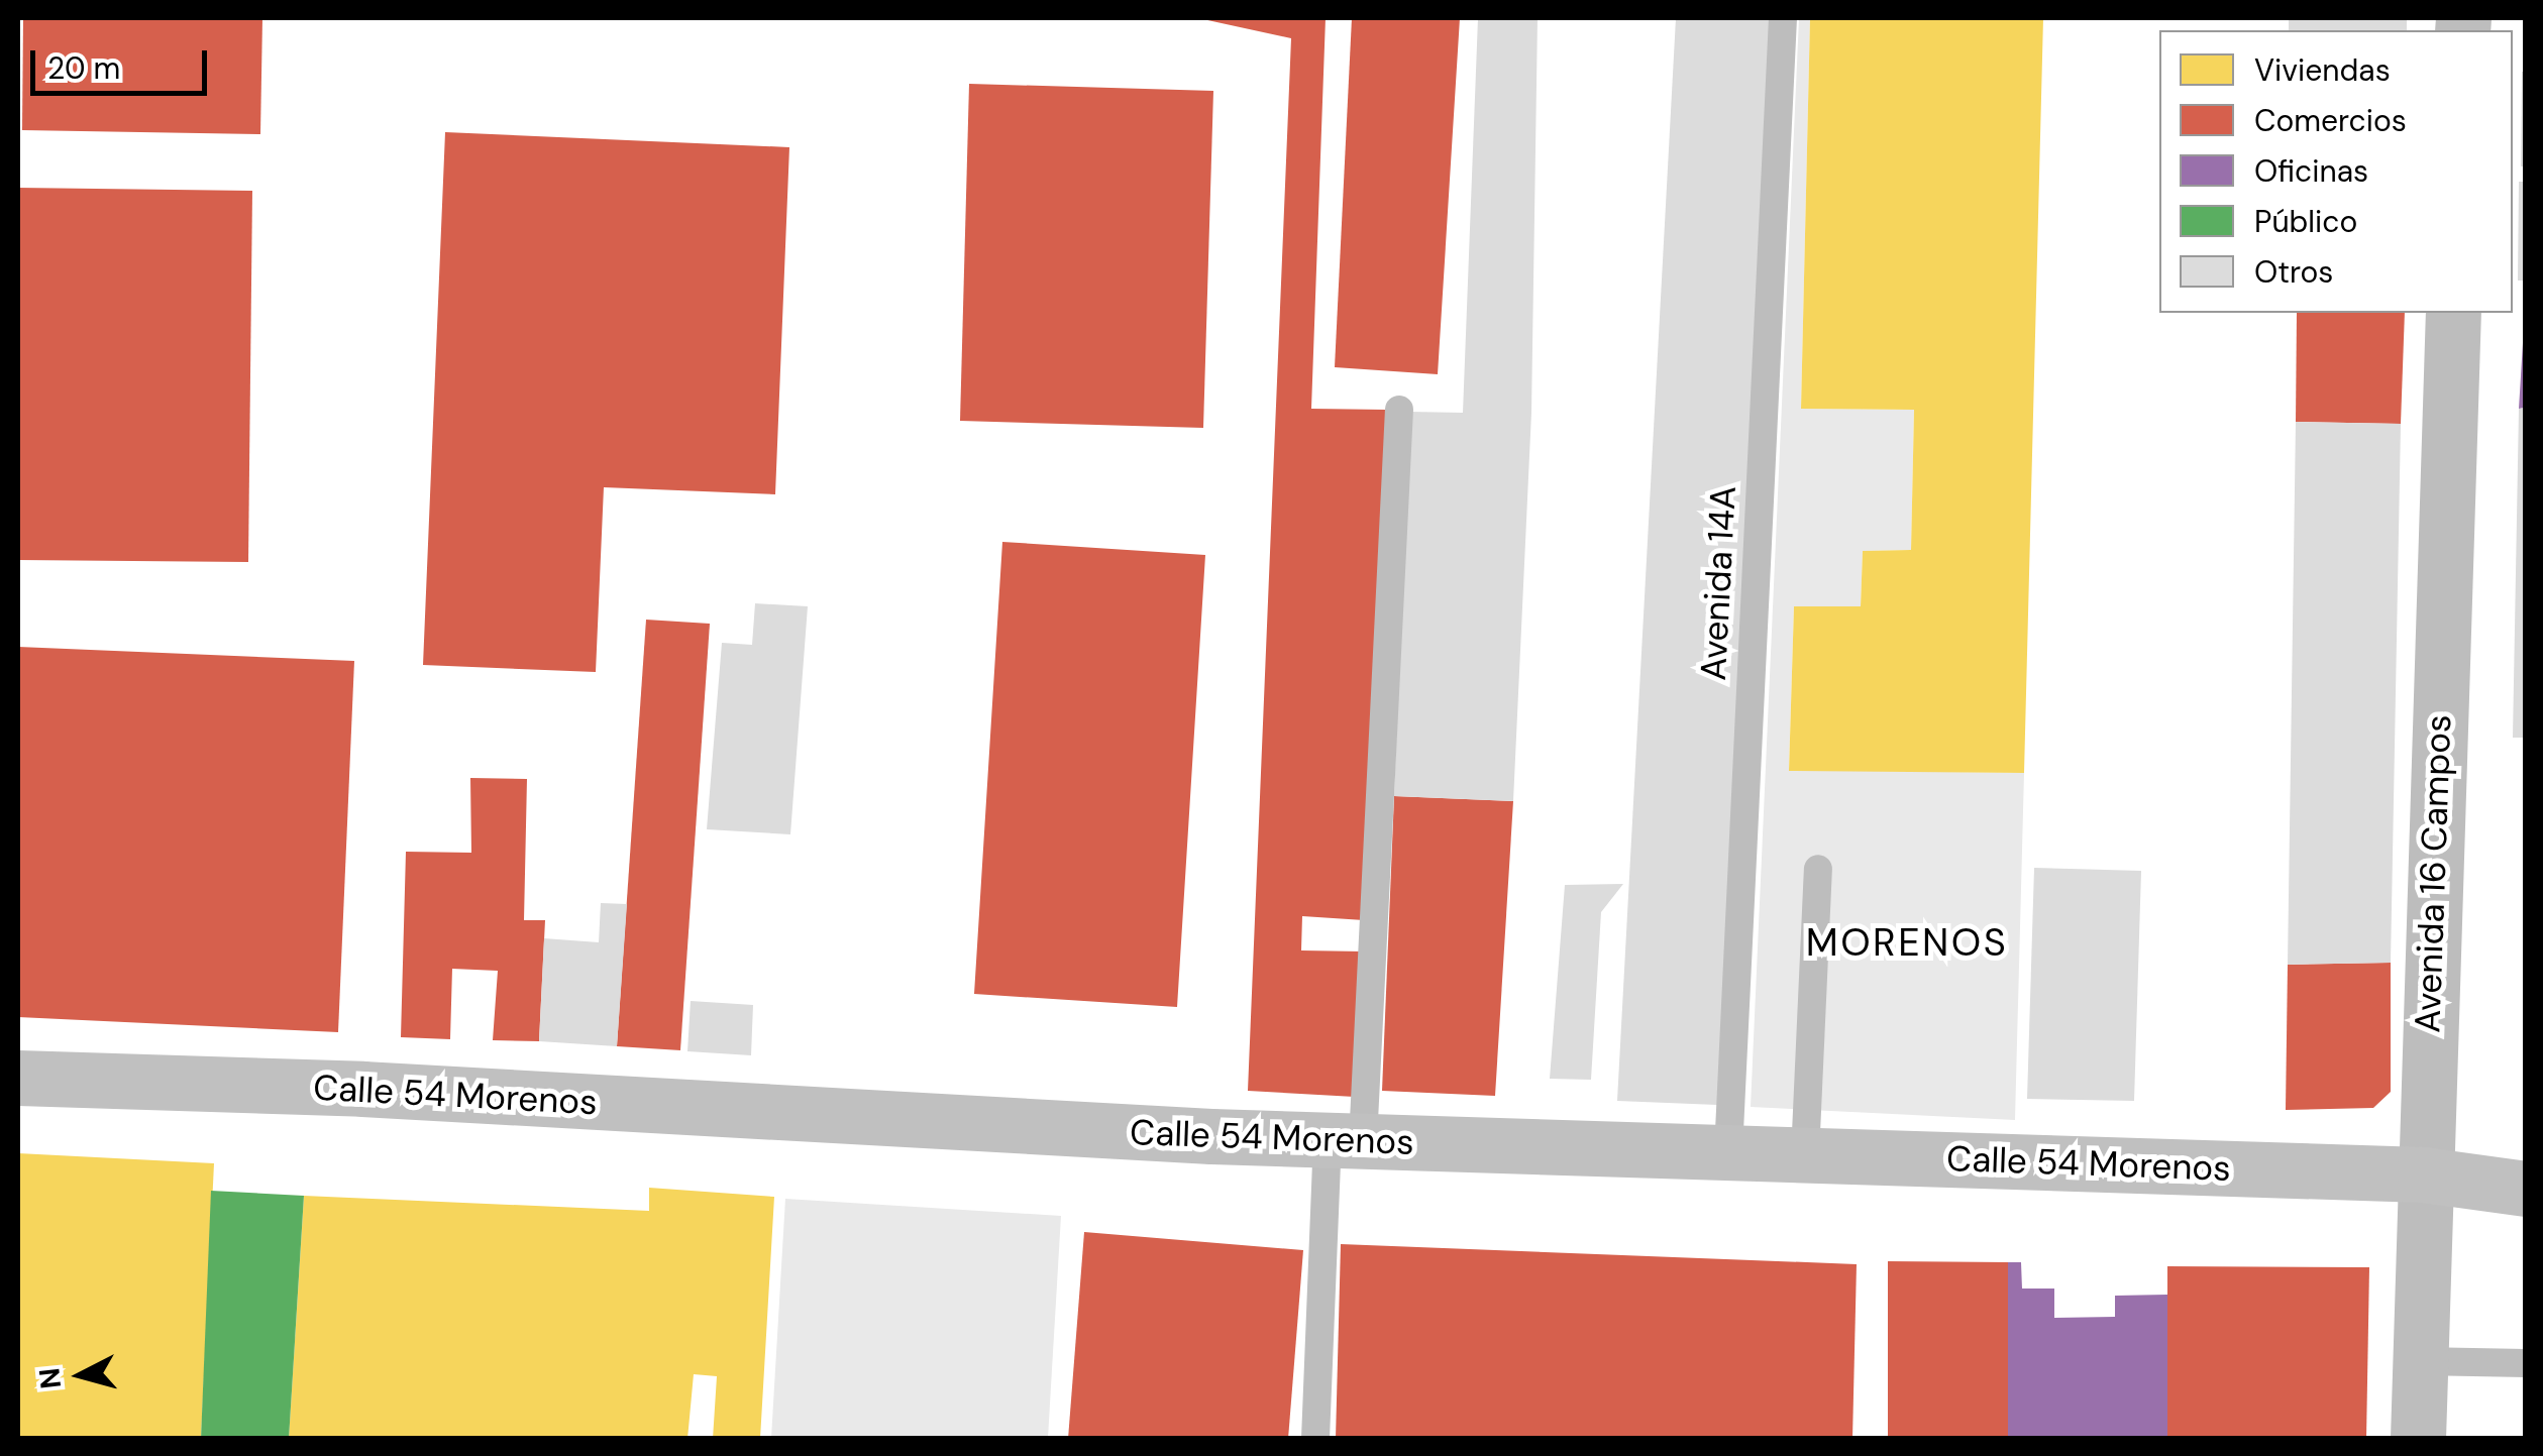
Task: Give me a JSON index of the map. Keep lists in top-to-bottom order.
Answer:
{
  "streets": {
    "main road": ["Calle 54 Morenos"],
    "street": ["Avenida 16 Campos"],
    "lane": ["Avenida 14A"]
  },
  "crossings": [
    ["Avenida 14A", "Calle 54 Morenos"],
    ["Avenida 16 Campos", "Calle 54 Morenos"]
  ],
  "districts": ["MORENOS"],
  "legend": [
    "Viviendas",
    "Comercios",
    "Oficinas",
    "Público",
    "Otros"
  ],
  "scale_bar": "20 m",
  "north": "left"
}
